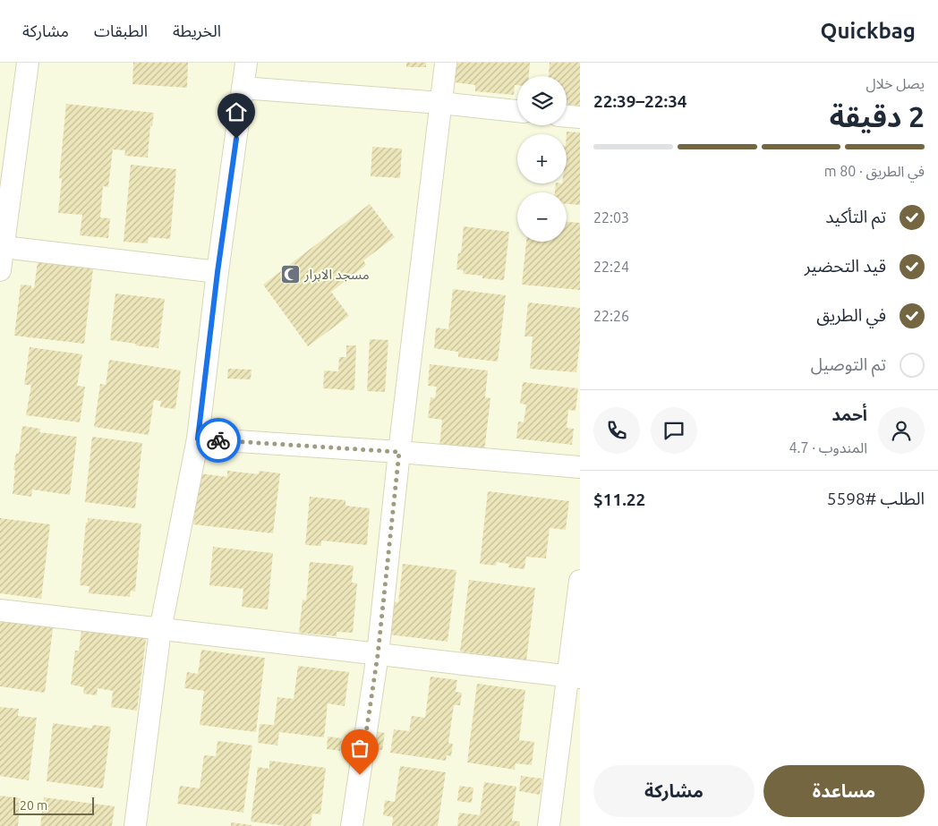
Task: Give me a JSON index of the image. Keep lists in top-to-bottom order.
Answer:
{
  "places": {
    "mosque": ["مسجد الابرار"]
  },
  "scale_bar": "20 m",
  "page": {
    "header": "Quickbag",
    "nav": ["الخريطة", "الطبقات", "مشاركة"],
    "heading": ["2 دقيقة", "يصل خلال", "22:34–22:39"],
    "panel": [
      "أحمد",
      "المندوب · 4.7",
      "الطلب #5598",
      "$11.22"
    ],
    "map_buttons": ["+", "−"],
    "bar": "في الطريق · 80 m",
    "list": [
      ["تم التأكيد", "22:03"],
      ["قيد التحضير", "22:24"],
      ["في الطريق", "22:26"],
      "تم التوصيل"
    ],
    "buttons": ["مساعدة", "مشاركة"],
    "scale": "20 m"
  }
}
